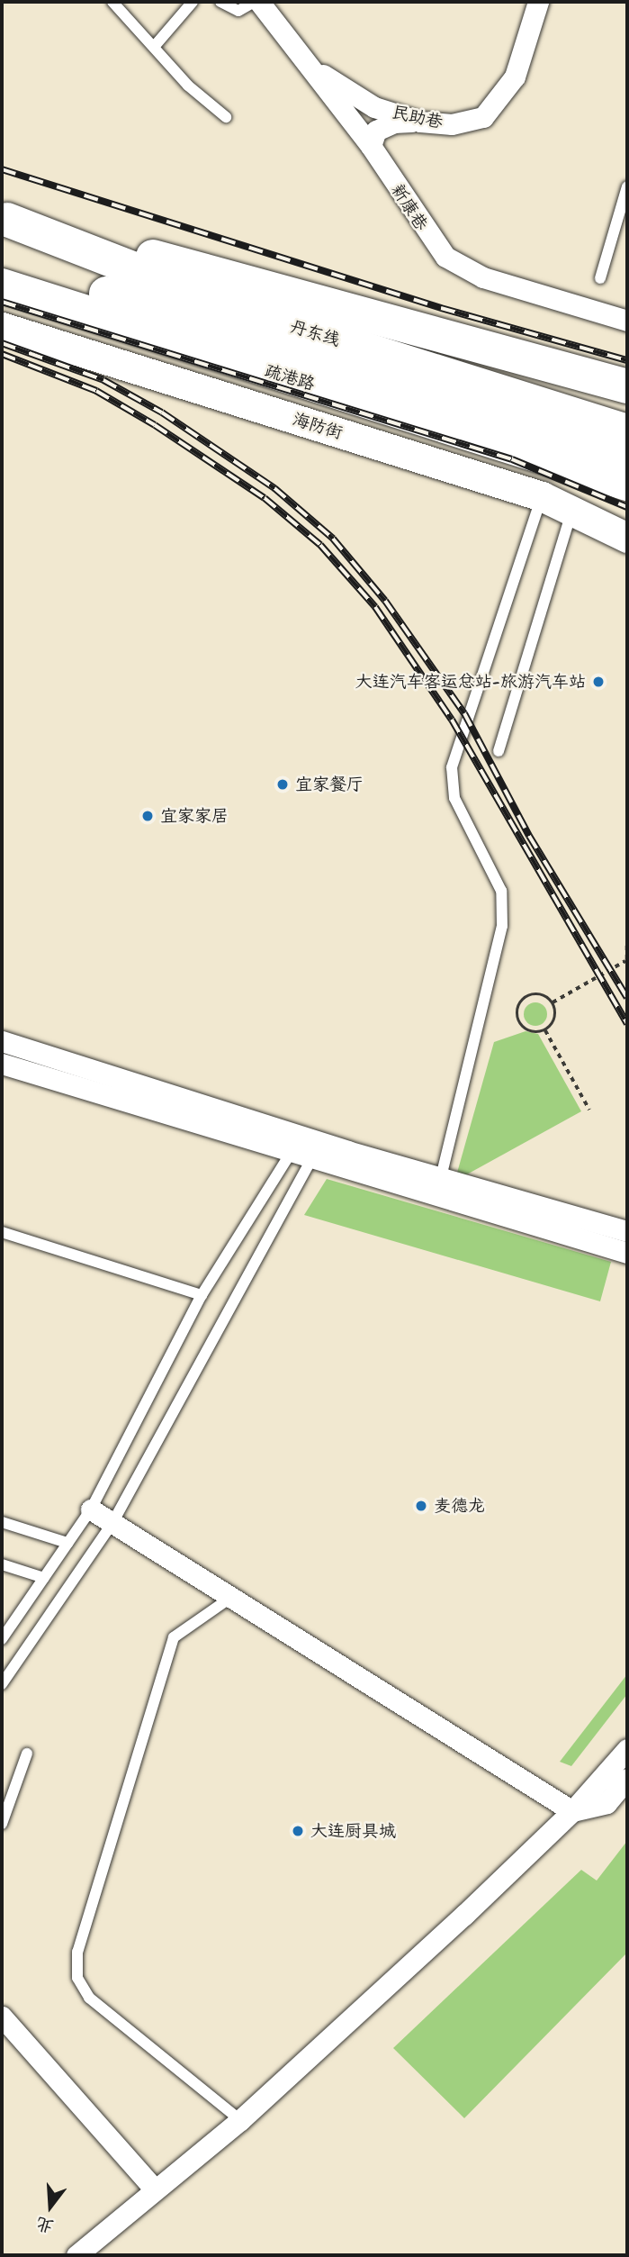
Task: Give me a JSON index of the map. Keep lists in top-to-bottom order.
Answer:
{
  "streets": {
    "highway": ["丹东线", "疏港路"],
    "street": ["民助巷", "新康巷", "海防街"]
  },
  "crossings": [
    ["民助巷", "新康巷"]
  ],
  "places": [
    "大连汽车客运总站-旅游汽车站",
    "宜家餐厅",
    "宜家家居",
    "麦德龙",
    "大连厨具城"
  ],
  "north": "bottom"
}
